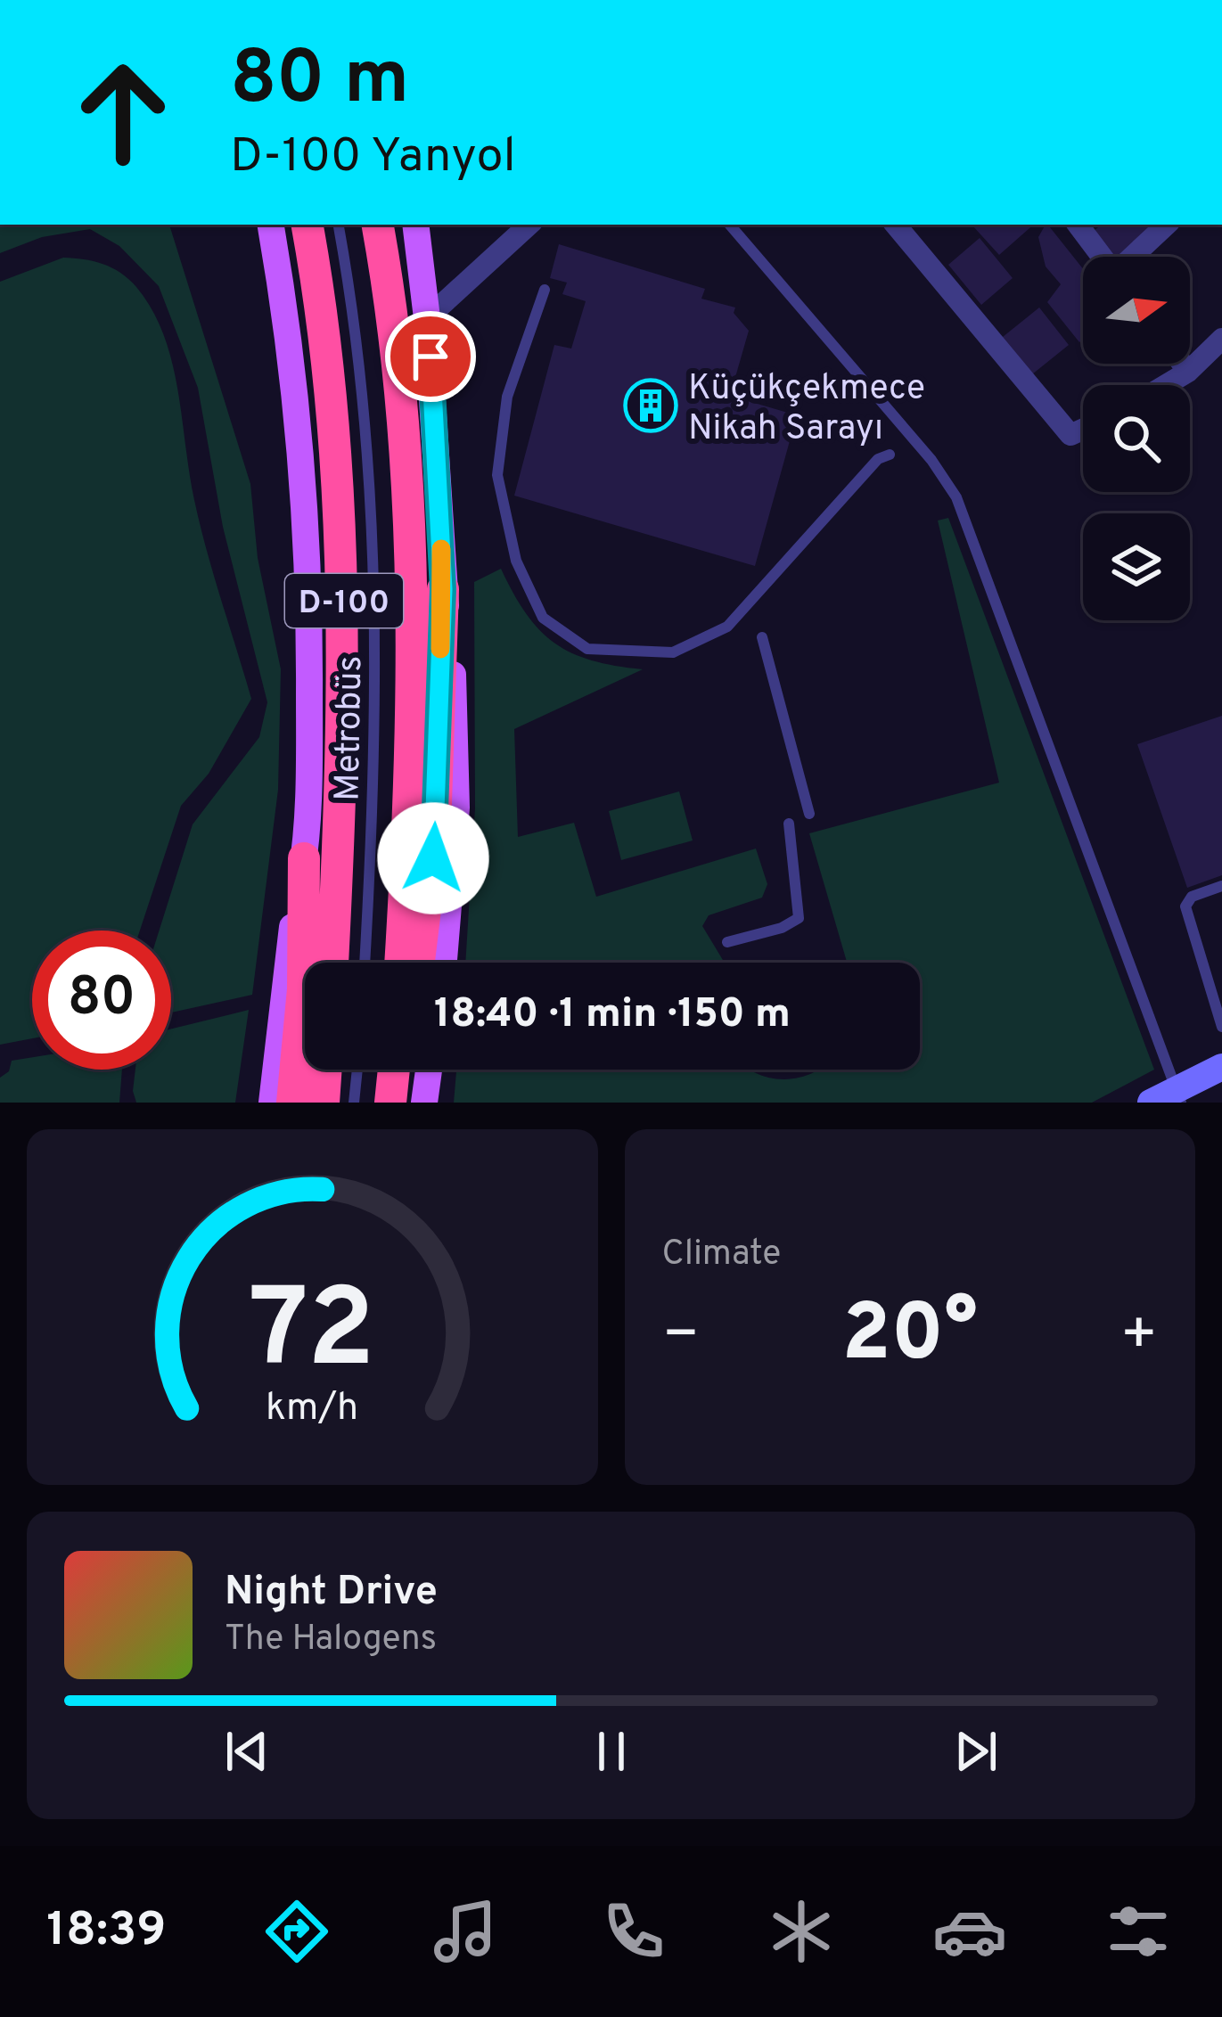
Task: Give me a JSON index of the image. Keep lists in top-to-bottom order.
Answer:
{
  "streets": {
    "highway": ["D-100"],
    "lane": ["Metrobüs"]
  },
  "places": {
    "building": ["Küçükçekmece Nikah Sarayı"]
  },
  "north": "right",
  "page": {
    "turn": ["80 m", "D-100 Yanyol"],
    "limit": "80",
    "trip": "18:40 · 1 min · 150 m",
    "tile": "Climate",
    "heat": ["−", "20°", "+"],
    "song": ["Night Drive", "The Halogens"],
    "tabs": "18:39",
    "gauge": ["72", "km/h"]
  }
}
